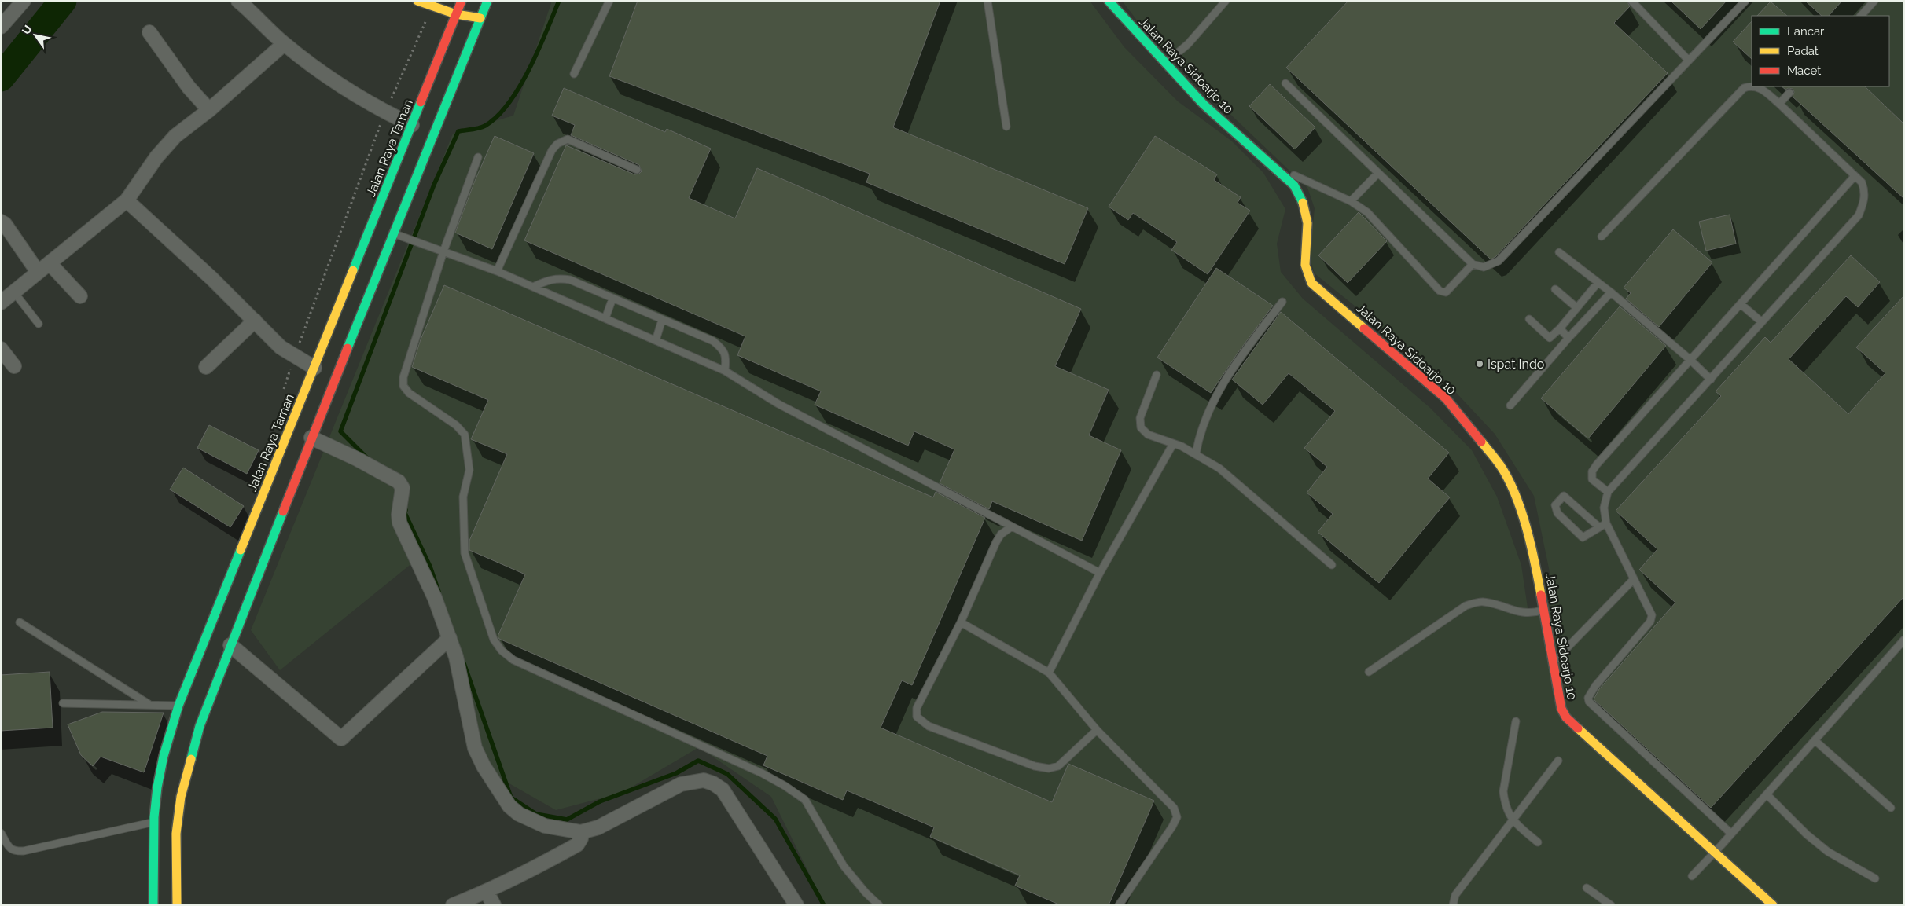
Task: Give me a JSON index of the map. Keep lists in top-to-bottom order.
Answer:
{
  "streets": {
    "main road": ["Jalan Raya Sidoarjo 10", "Jalan Raya Taman"]
  },
  "places": ["Ispat Indo"],
  "legend": ["Lancar", "Padat", "Macet"],
  "north": "top left"
}
